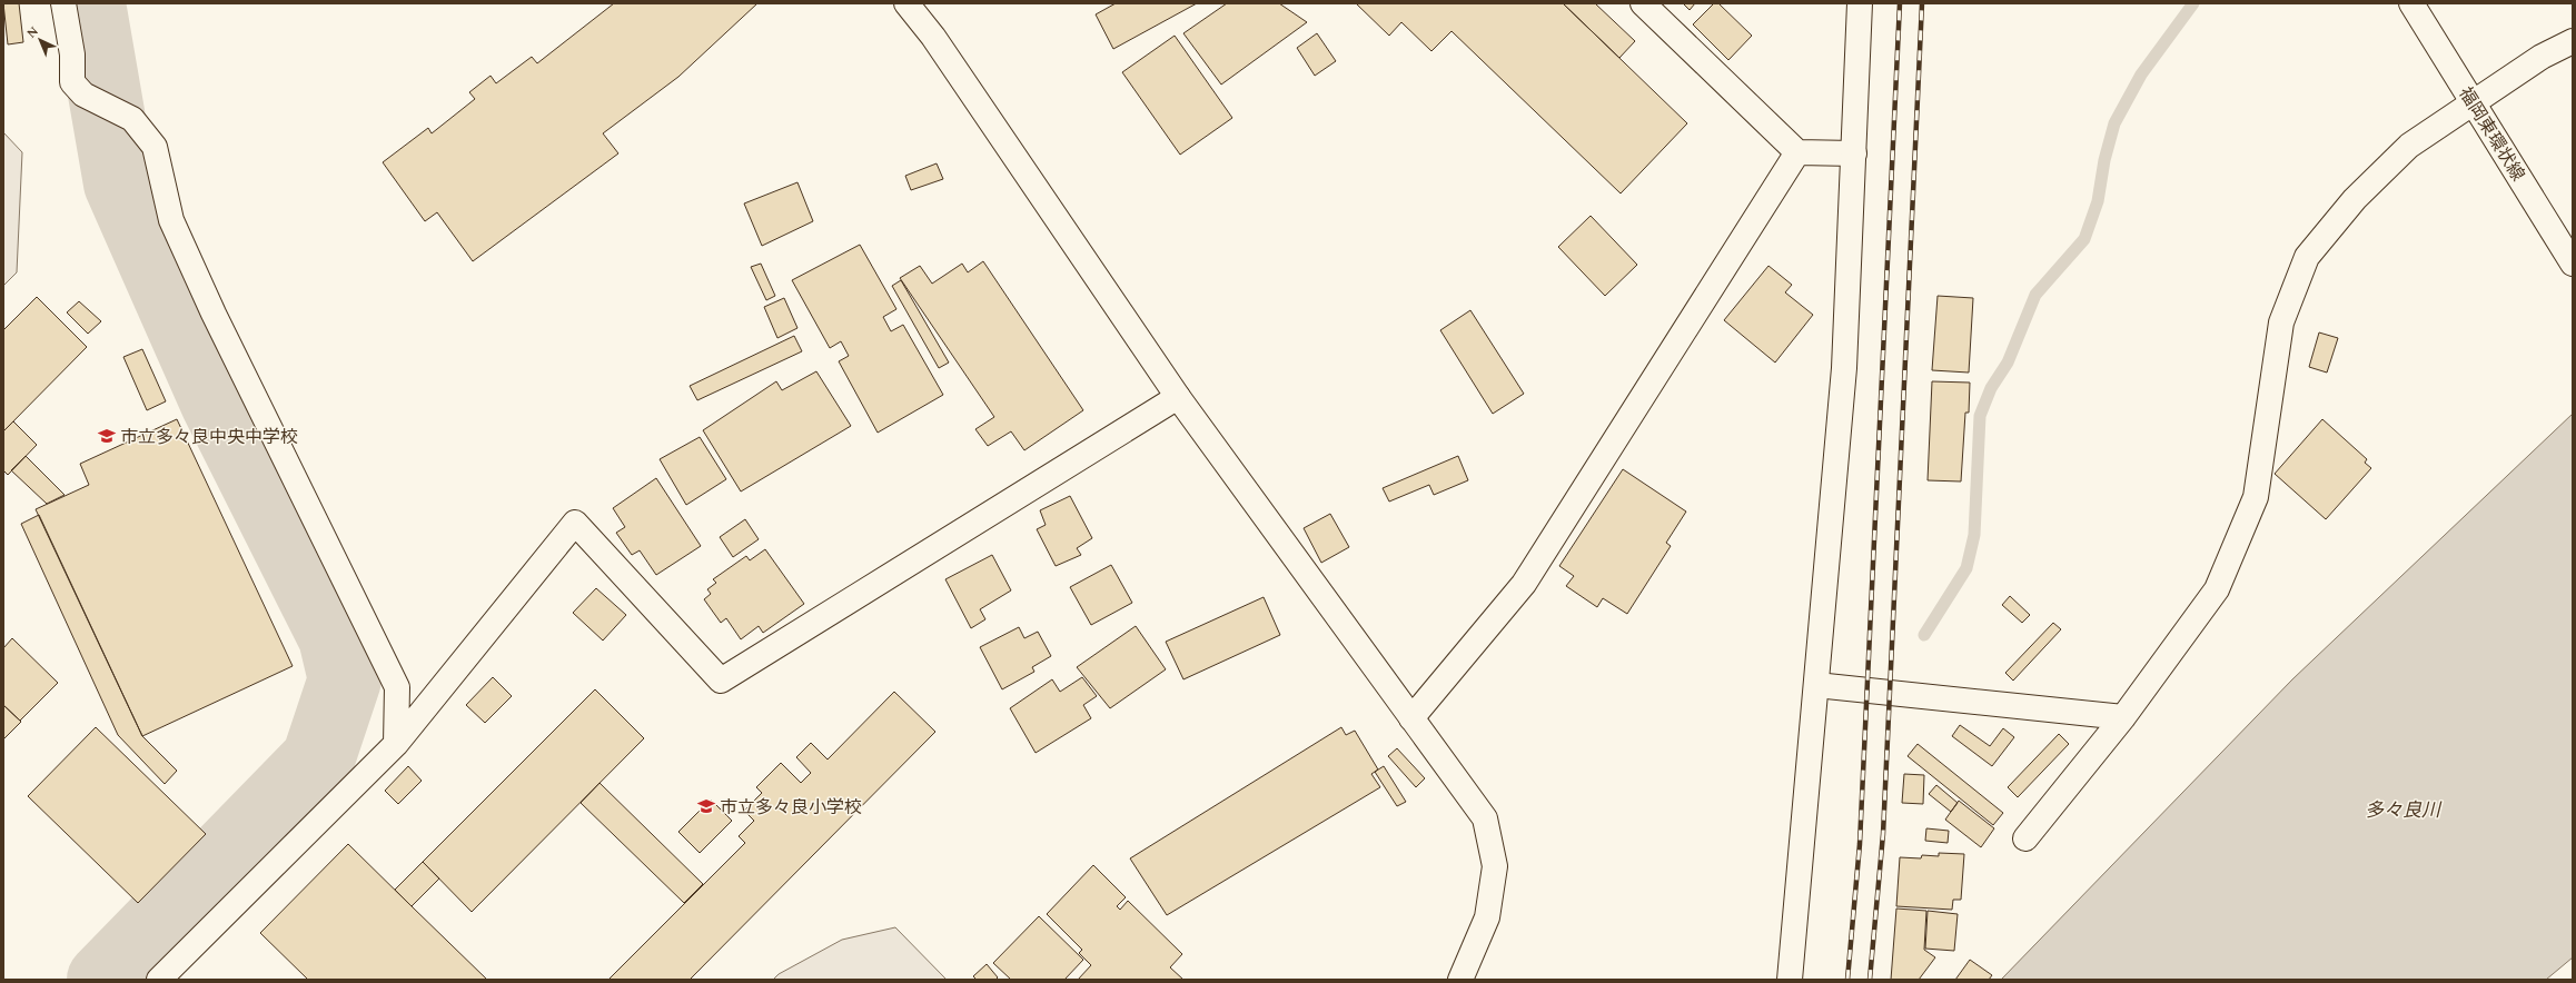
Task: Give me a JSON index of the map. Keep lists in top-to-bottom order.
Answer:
{
  "streets": {
    "street": ["福岡東環状線"]
  },
  "water": ["多々良川"],
  "places": {
    "school or university": ["市立多々良中央中学校", "市立多々良小学校"]
  },
  "north": "top left"
}
